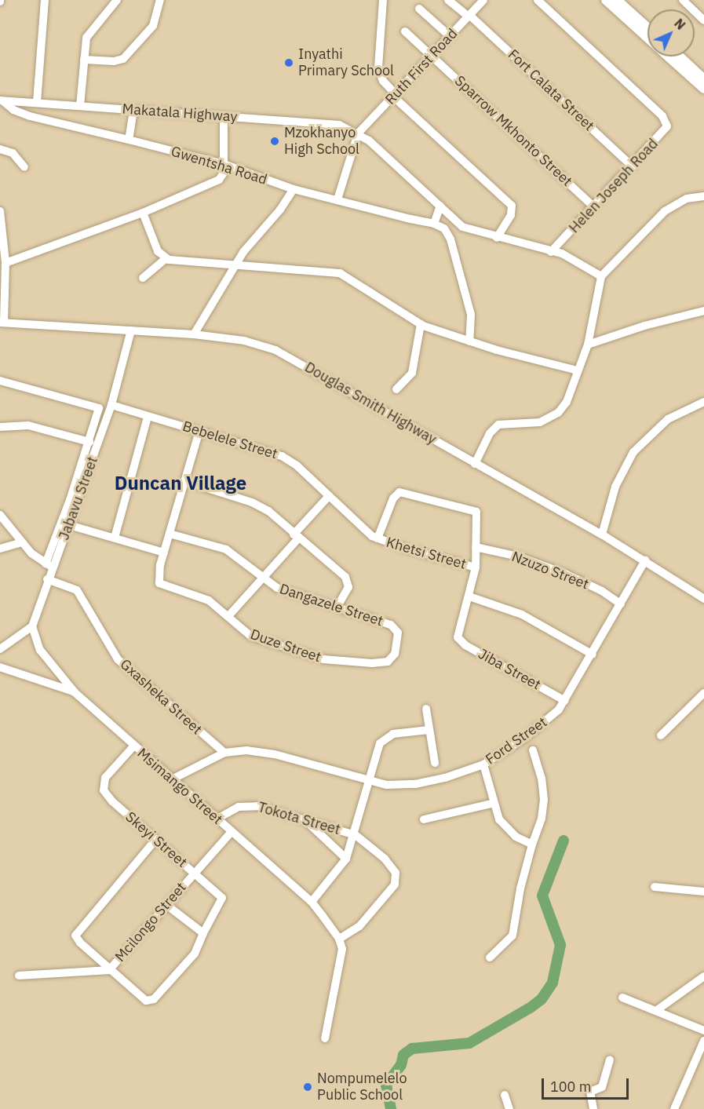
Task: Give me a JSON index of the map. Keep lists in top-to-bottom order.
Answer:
{
  "streets": {
    "street": [
      "Ruth First Road",
      "Fort Calata Street",
      "Makatala Highway",
      "Sparrow Mkhonto Street",
      "Gwentsha Road",
      "Helen Joseph Road",
      "Douglas Smith Highway",
      "Bebelele Street",
      "Jabavu Street",
      "Khetsi Street",
      "Nzuzo Street",
      "Dangazele Street",
      "Duze Street",
      "Jiba Street",
      "Gxasheka Street",
      "Ford Street",
      "Msimango Street",
      "Tokota Street",
      "Skeyi Street",
      "Mcilongo Street"
    ]
  },
  "crossings": [
    ["Ruth First Road", "Fort Calata Street"],
    ["Ruth First Road", "Makatala Highway"],
    ["Ruth First Road", "Sparrow Mkhonto Street"],
    ["Fort Calata Street", "Helen Joseph Road"],
    ["Makatala Highway", "Gwentsha Road"],
    ["Sparrow Mkhonto Street", "Helen Joseph Road"],
    ["Douglas Smith Highway", "Jabavu Street"],
    ["Douglas Smith Highway", "Ford Street"],
    ["Bebelele Street", "Jabavu Street"],
    ["Bebelele Street", "Khetsi Street"],
    ["Jabavu Street", "Gxasheka Street"],
    ["Jabavu Street", "Msimango Street"],
    ["Nzuzo Street", "Ford Street"],
    ["Dangazele Street", "Duze Street"],
    ["Jiba Street", "Ford Street"],
    ["Gxasheka Street", "Ford Street"],
    ["Ford Street", "Msimango Street"],
    ["Msimango Street", "Tokota Street"],
    ["Msimango Street", "Skeyi Street"],
    ["Msimango Street", "Mcilongo Street"],
    ["Skeyi Street", "Mcilongo Street"]
  ],
  "districts": ["Duncan Village"],
  "places": ["Inyathi Primary School", "Mzokhanyo High School", "Nompumelelo Public School"],
  "scale_bar": "100 m",
  "north": "top right"
}
